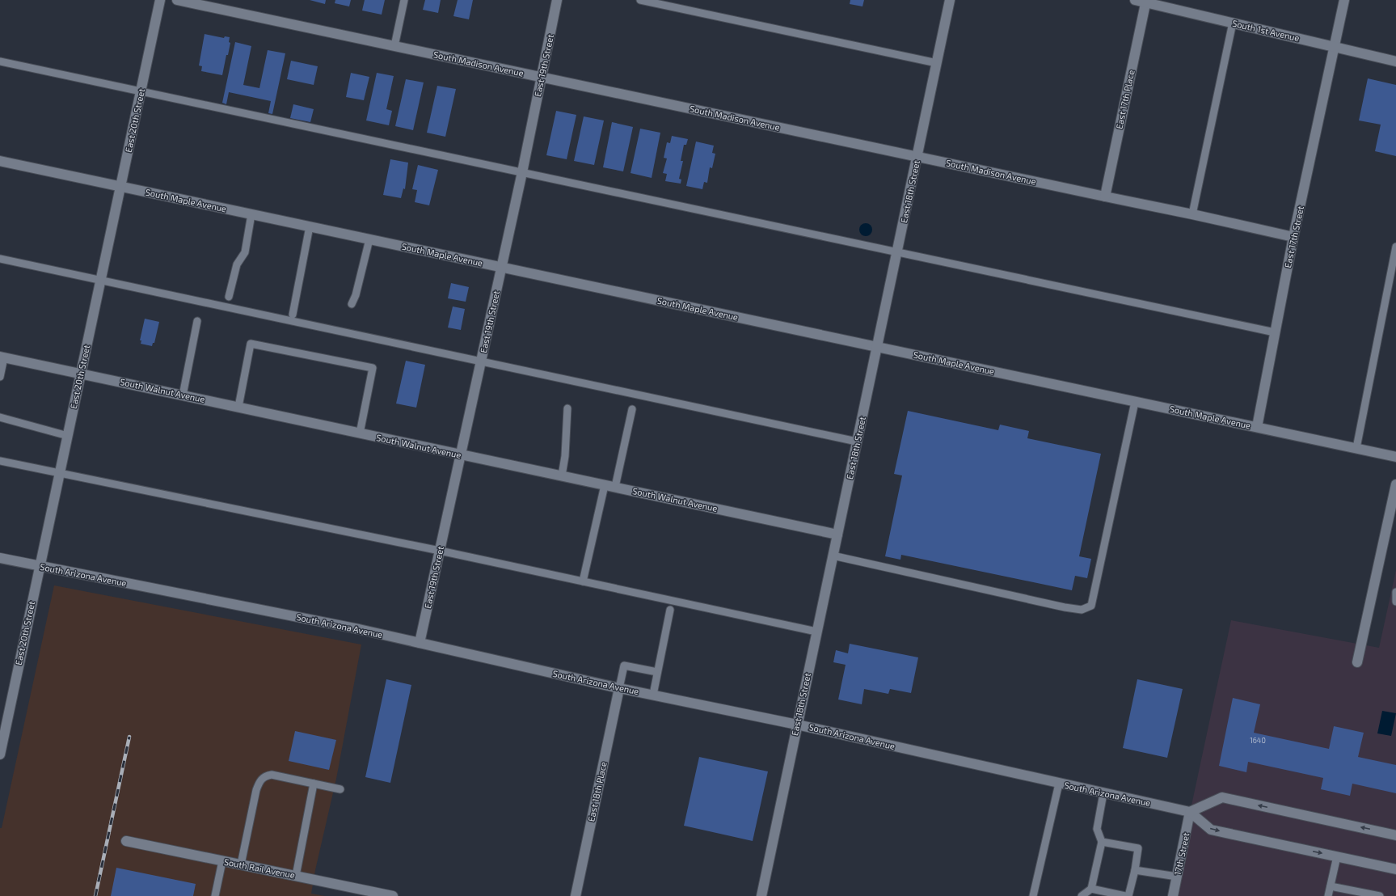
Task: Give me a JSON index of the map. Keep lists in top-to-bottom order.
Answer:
{
  "streets": {
    "street": [
      "South 1st Avenue",
      "South Madison Avenue",
      "East 19th Street",
      "East 17th Place",
      "East 20th Street",
      "East 18th Street",
      "South Maple Avenue",
      "East 17th Street",
      "South Walnut Avenue",
      "South Arizona Avenue",
      "East 18th Place",
      "17th Street",
      "South Rail Avenue"
    ]
  },
  "crossings": [
    ["South 1st Avenue", "East 17th Place"],
    ["South 1st Avenue", "East 17th Street"],
    ["South Madison Avenue", "East 19th Street"],
    ["South Madison Avenue", "East 17th Place"],
    ["South Madison Avenue", "East 18th Street"],
    ["South Madison Avenue", "East 17th Street"],
    ["East 19th Street", "South Maple Avenue"],
    ["East 19th Street", "South Walnut Avenue"],
    ["East 19th Street", "South Arizona Avenue"],
    ["East 20th Street", "South Maple Avenue"],
    ["East 20th Street", "South Walnut Avenue"],
    ["East 20th Street", "South Arizona Avenue"],
    ["East 18th Street", "South Maple Avenue"],
    ["East 18th Street", "South Walnut Avenue"],
    ["East 18th Street", "South Arizona Avenue"],
    ["South Maple Avenue", "East 17th Street"],
    ["South Arizona Avenue", "East 18th Place"],
    ["South Arizona Avenue", "17th Street"]
  ],
  "house_numbers": ["1640"]
}
